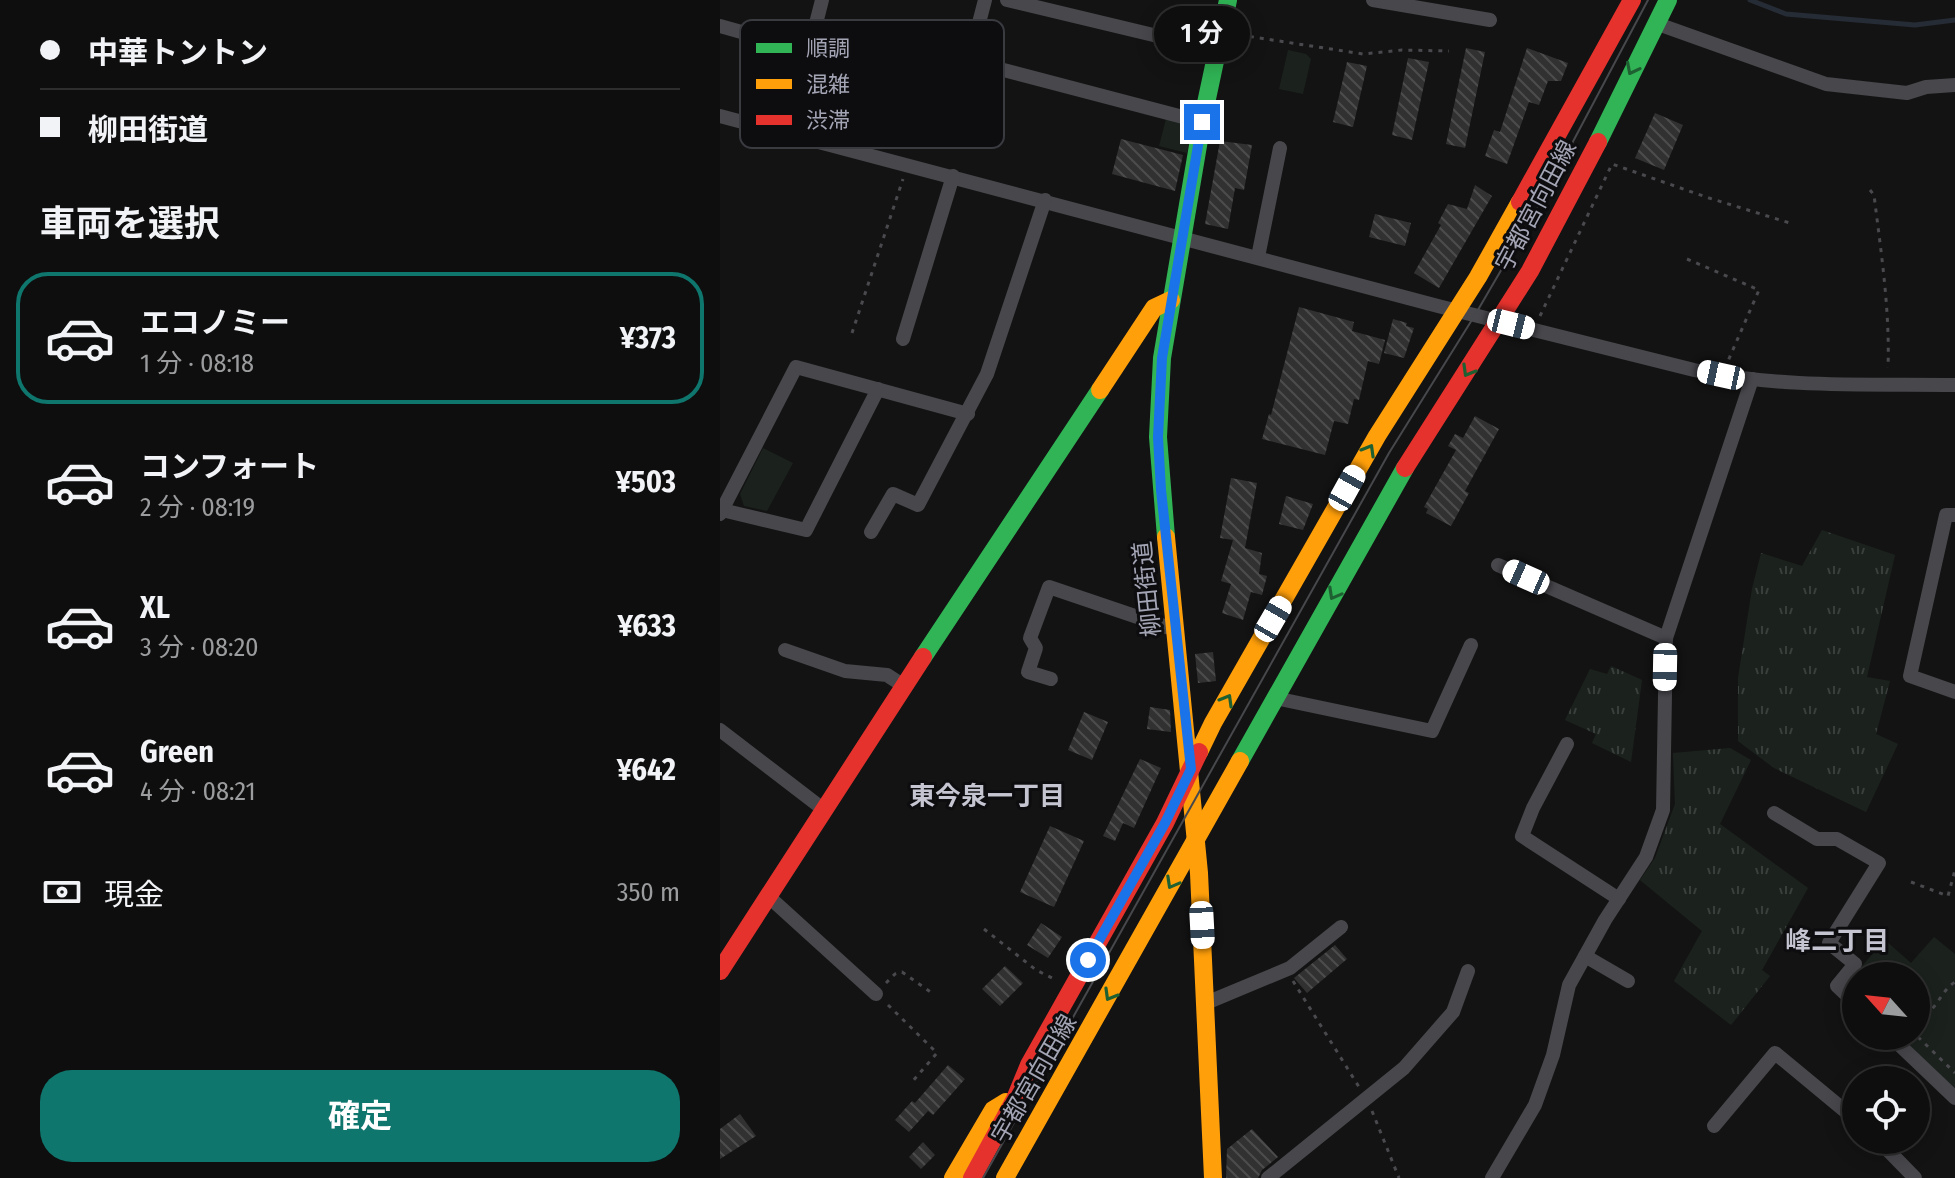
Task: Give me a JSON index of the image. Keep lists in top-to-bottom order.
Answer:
{
  "streets": {
    "main road": ["宇都宮向田線", "柳田街道"]
  },
  "crossings": [
    ["宇都宮向田線", "柳田街道"]
  ],
  "districts": ["東今泉一丁目", "峰二丁目"],
  "legend": ["順調", "混雑", "渋滞"],
  "north": "top left",
  "page": {
    "banner": ["中華トントン", "柳田街道"],
    "bubble": "1 分",
    "heading": "車両を選択",
    "list": [
      {
        "name": "エコノミー",
        "note": "1 分 · 08:18",
        "value": "¥373"
      },
      {
        "name": "コンフォート",
        "note": "2 分 · 08:19",
        "value": "¥503"
      },
      {
        "name": "XL",
        "note": "3 分 · 08:20",
        "value": "¥633"
      },
      {
        "name": "Green",
        "note": "4 分 · 08:21",
        "value": "¥642"
      }
    ],
    "pay": ["現金", "350 m"],
    "buttons": "確定"
  }
}
